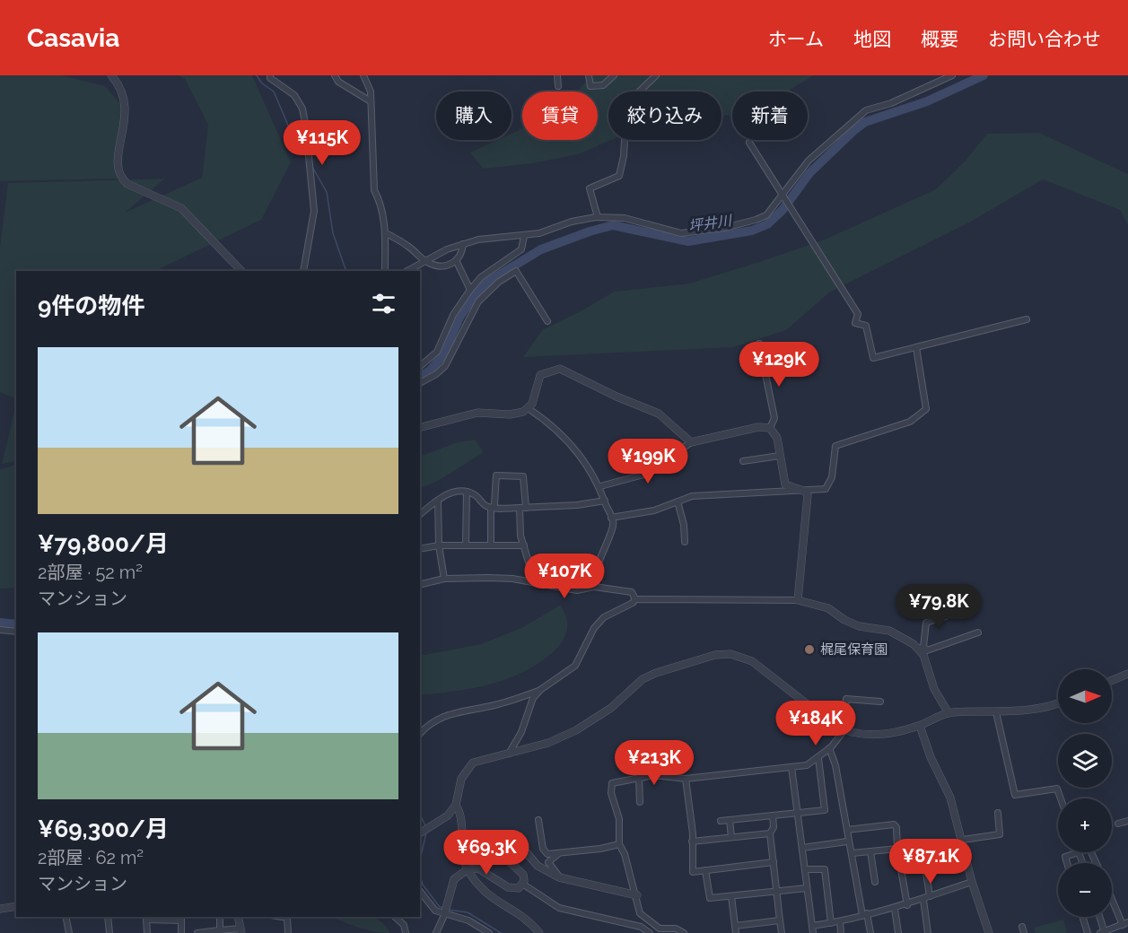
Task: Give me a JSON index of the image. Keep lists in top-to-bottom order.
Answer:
{
  "water": ["坪井川"],
  "places": ["梶尾保育園"],
  "north": "right",
  "page": {
    "header": "Casavia",
    "nav": [
      "ホーム",
      "地図",
      "概要",
      "お問い合わせ"
    ],
    "chip": [
      "購入",
      "賃貸",
      "絞り込み",
      "新着"
    ],
    "price": [
      "¥115K",
      "¥129K",
      "¥199K",
      "¥107K",
      "¥79.8K",
      "¥184K",
      "¥213K",
      "¥69.3K",
      "¥87.1K"
    ],
    "heading": "9件の物件",
    "list": [
      {
        "name": "¥79,800/月",
        "note": "2部屋 · 52 m² · マンション"
      },
      {
        "name": "¥69,300/月",
        "note": "2部屋 · 62 m² · マンション"
      }
    ],
    "map_buttons": ["+", "−"]
  }
}
